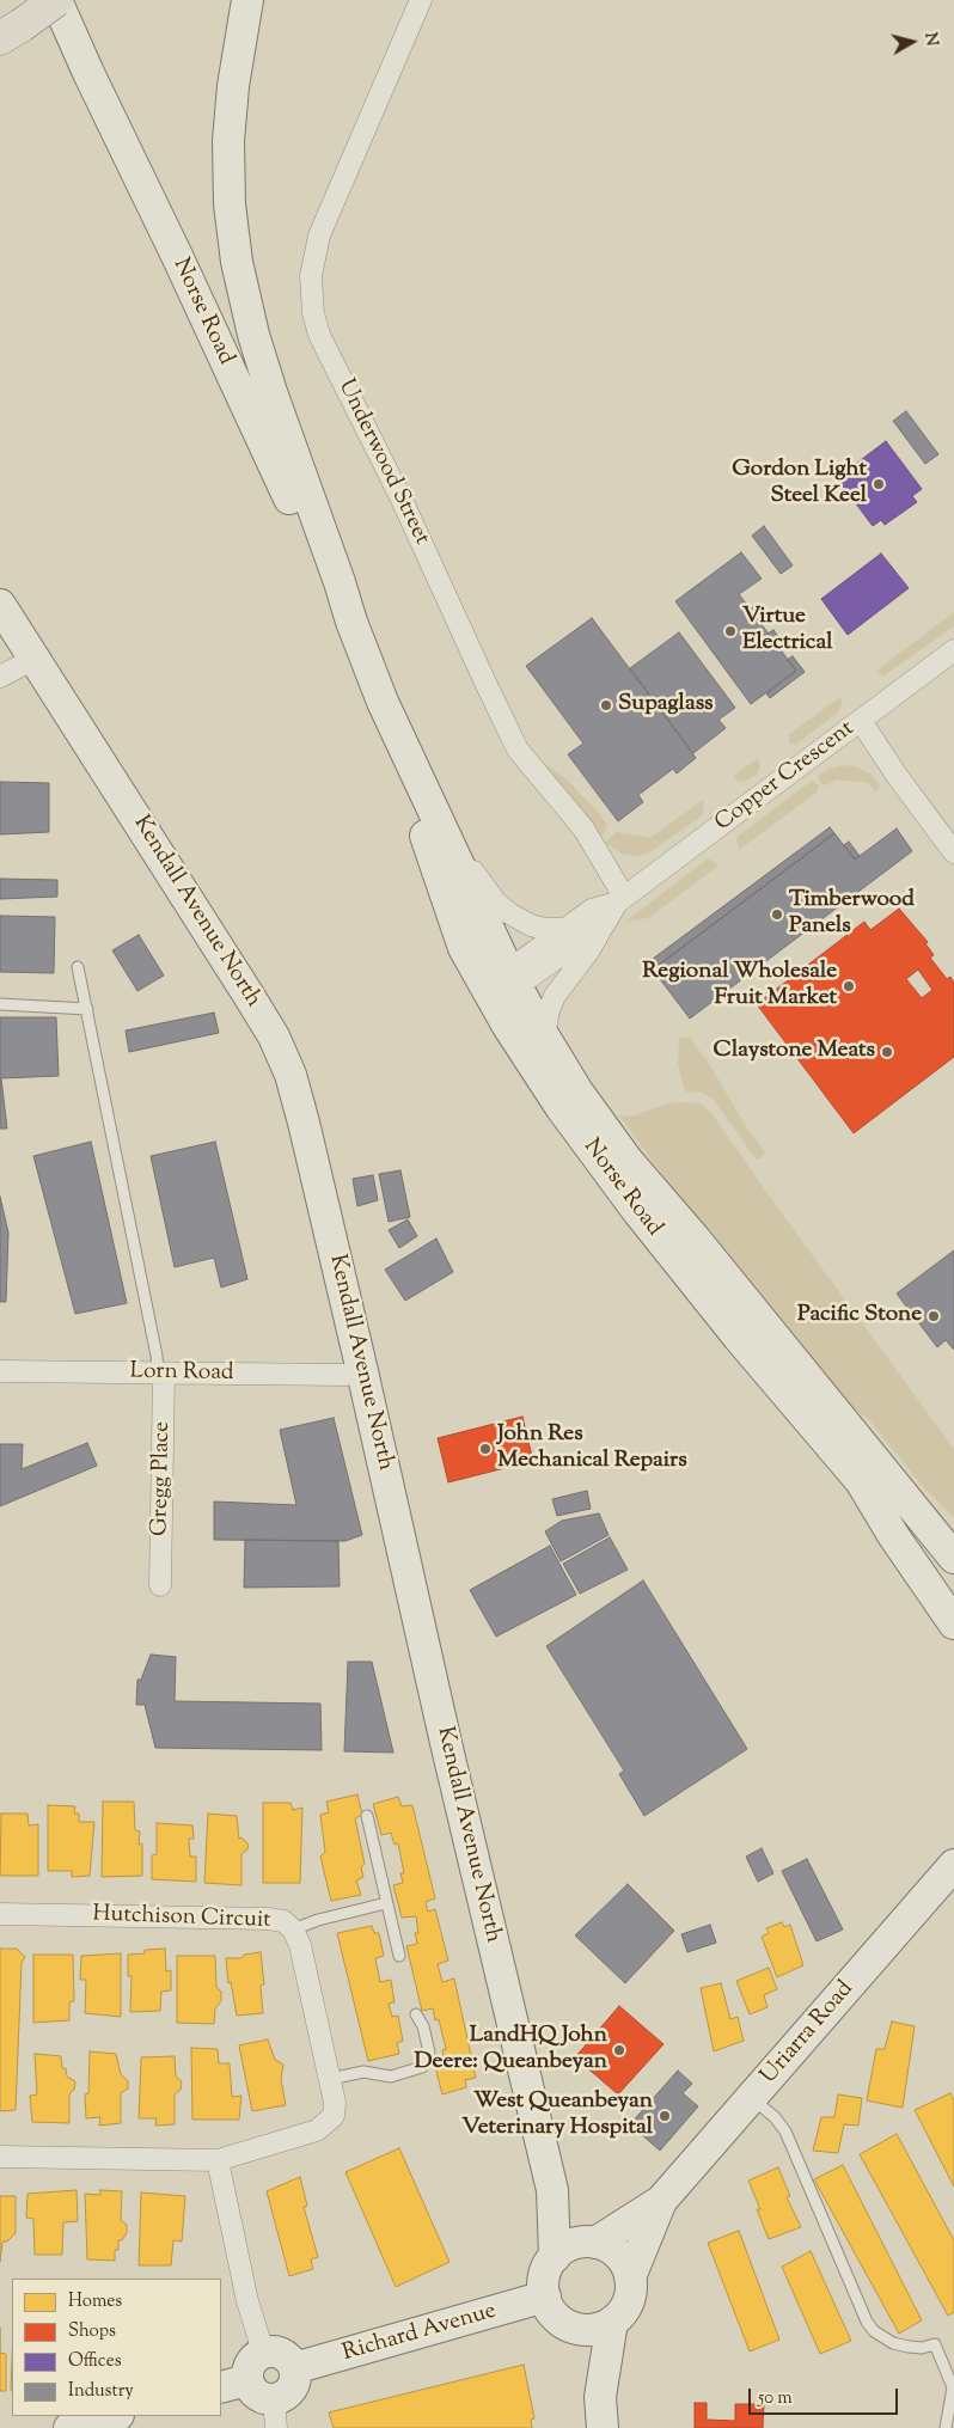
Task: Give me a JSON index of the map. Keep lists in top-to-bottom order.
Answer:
{
  "streets": {
    "main road": [
      "Norse Road",
      "Kendall Avenue North",
      "Uriarra Road",
      "Richard Avenue"
    ],
    "street": [
      "Underwood Street",
      "Copper Crescent",
      "Lorn Road",
      "Gregg Place",
      "Hutchison Circuit"
    ]
  },
  "crossings": [
    ["Norse Road", "Copper Crescent"],
    ["Underwood Street", "Copper Crescent"],
    ["Kendall Avenue North", "Lorn Road"],
    ["Kendall Avenue North", "Uriarra Road"],
    ["Kendall Avenue North", "Richard Avenue"],
    ["Lorn Road", "Gregg Place"],
    ["Uriarra Road", "Richard Avenue"]
  ],
  "places": [
    "Gordon Light Steel Keel",
    "Virtue Electrical",
    "Supaglass",
    "Timberwood Panels",
    "Regional Wholesale Fruit Market",
    "Claystone Meats",
    "Pacific Stone",
    "John Res Mechanical Repairs",
    "LandHQ John Deere: Queanbeyan",
    "West Queanbeyan Veterinary Hospital"
  ],
  "legend": [
    "Homes",
    "Shops",
    "Offices",
    "Industry"
  ],
  "scale_bar": "50 m",
  "north": "right"
}
